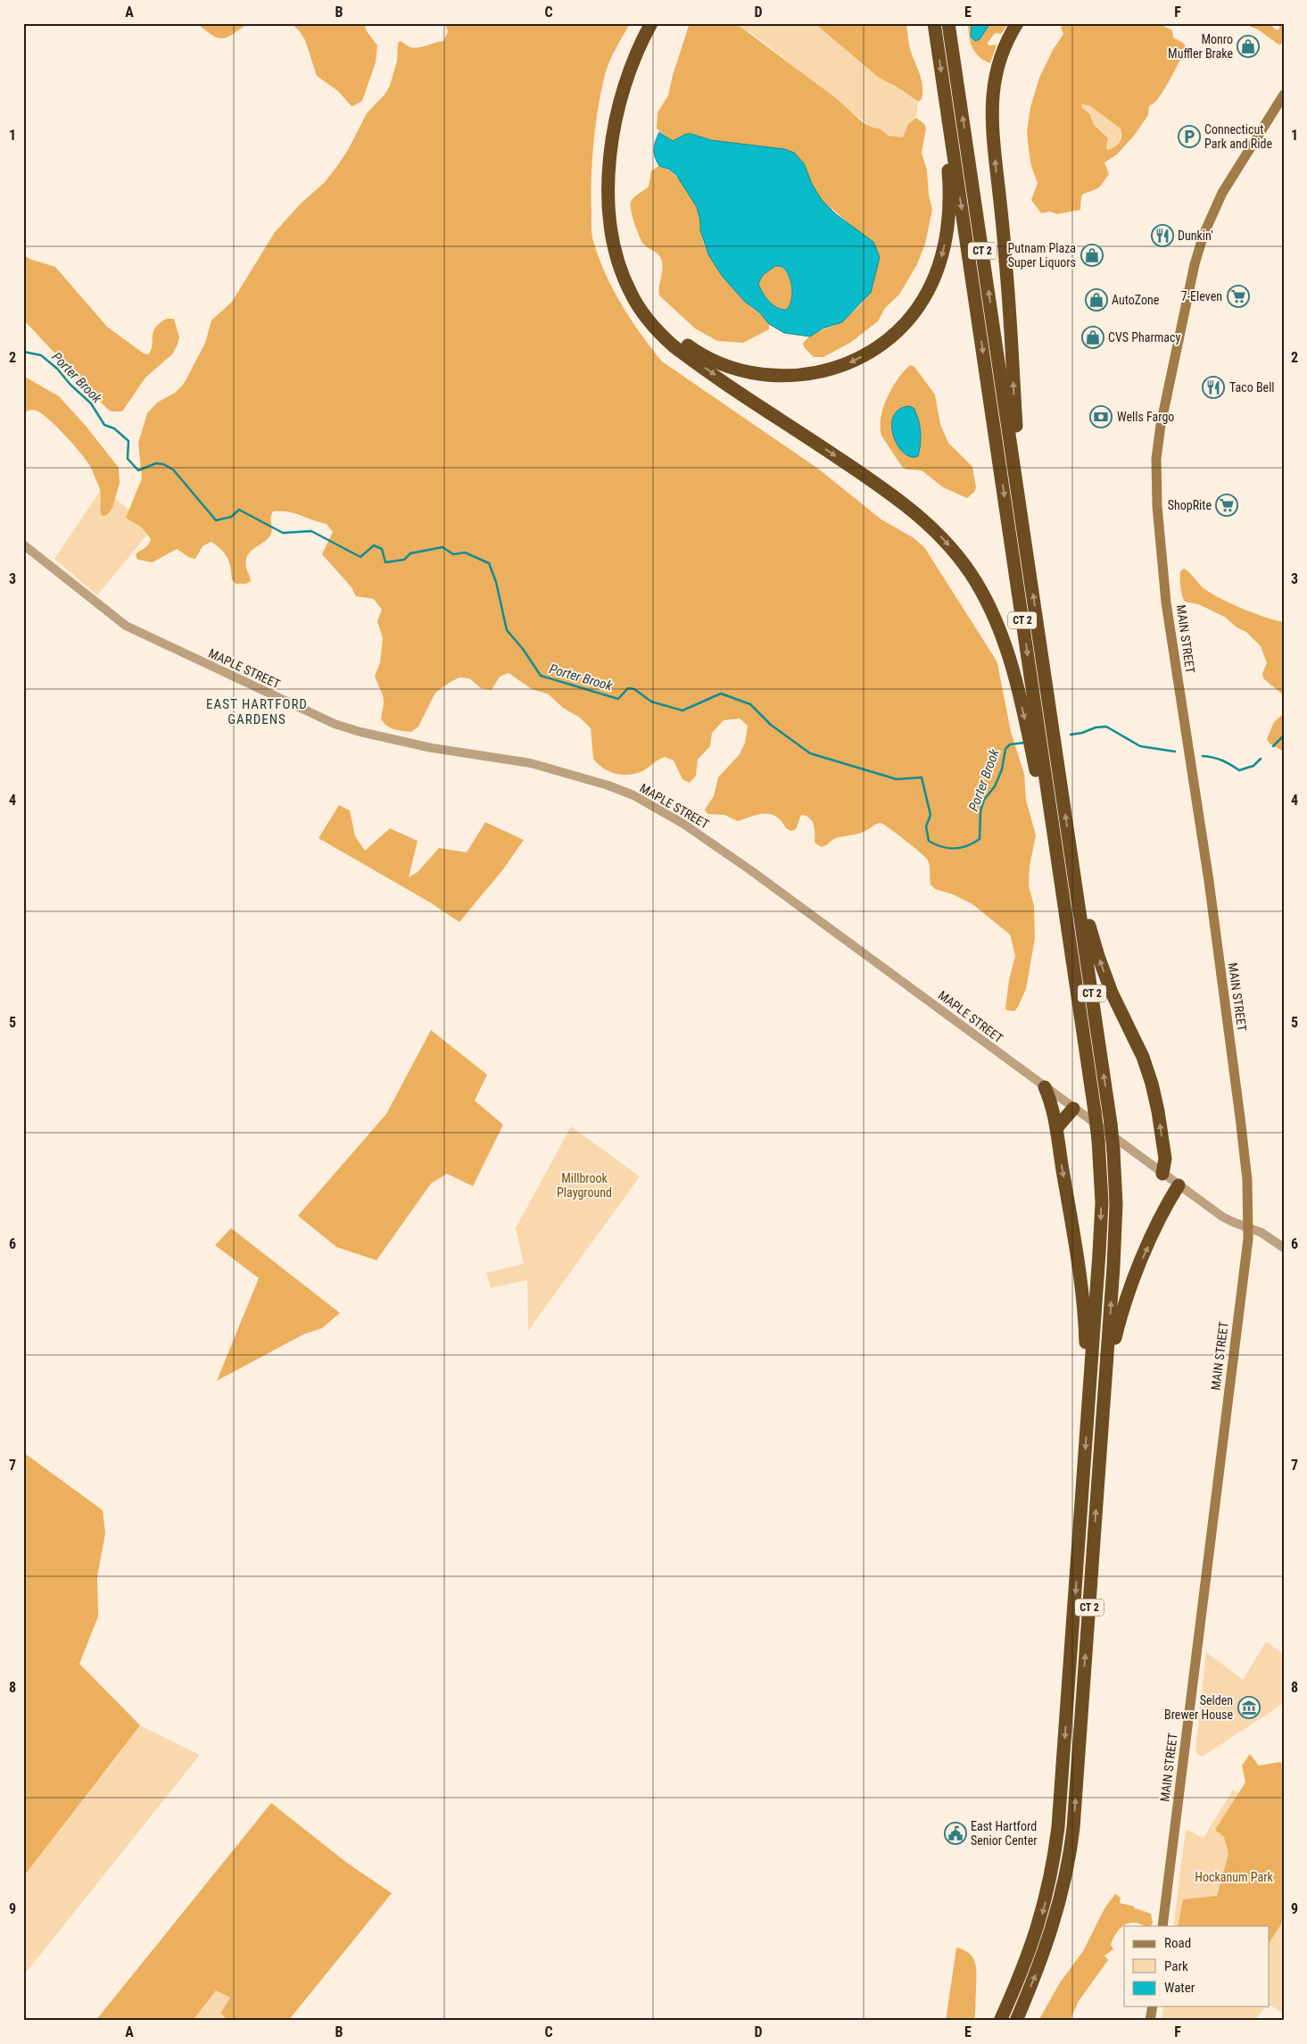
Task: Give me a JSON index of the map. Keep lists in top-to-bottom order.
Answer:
{
  "streets": {
    "highway": ["CT 2"],
    "main road": ["MAIN STREET"],
    "street": ["MAPLE STREET"]
  },
  "crossings": [
    ["MAIN STREET", "MAPLE STREET"]
  ],
  "districts": ["EAST HARTFORD GARDENS"],
  "water": ["Porter Brook"],
  "parks": ["Millbrook Playground", "Hockanum Park"],
  "places": {
    "shop": [
      "Monro Muffler Brake",
      "Putnam Plaza Super Liquors",
      "AutoZone",
      "CVS Pharmacy"
    ],
    "parking": ["Connecticut Park and Ride"],
    "restaurant": ["Dunkin'", "Taco Bell"],
    "supermarket": ["7-Eleven", "ShopRite"],
    "bank": ["Wells Fargo"],
    "museum": ["Selden Brewer House"],
    "public building": ["East Hartford Senior Center"]
  },
  "legend": ["Road", "Park", "Water"],
  "grid": {
    "columns": [
      "A",
      "B",
      "C",
      "D",
      "E",
      "F"
    ],
    "rows": [
      "1",
      "2",
      "3",
      "4",
      "5",
      "6",
      "7",
      "8",
      "9"
    ]
  }
}
